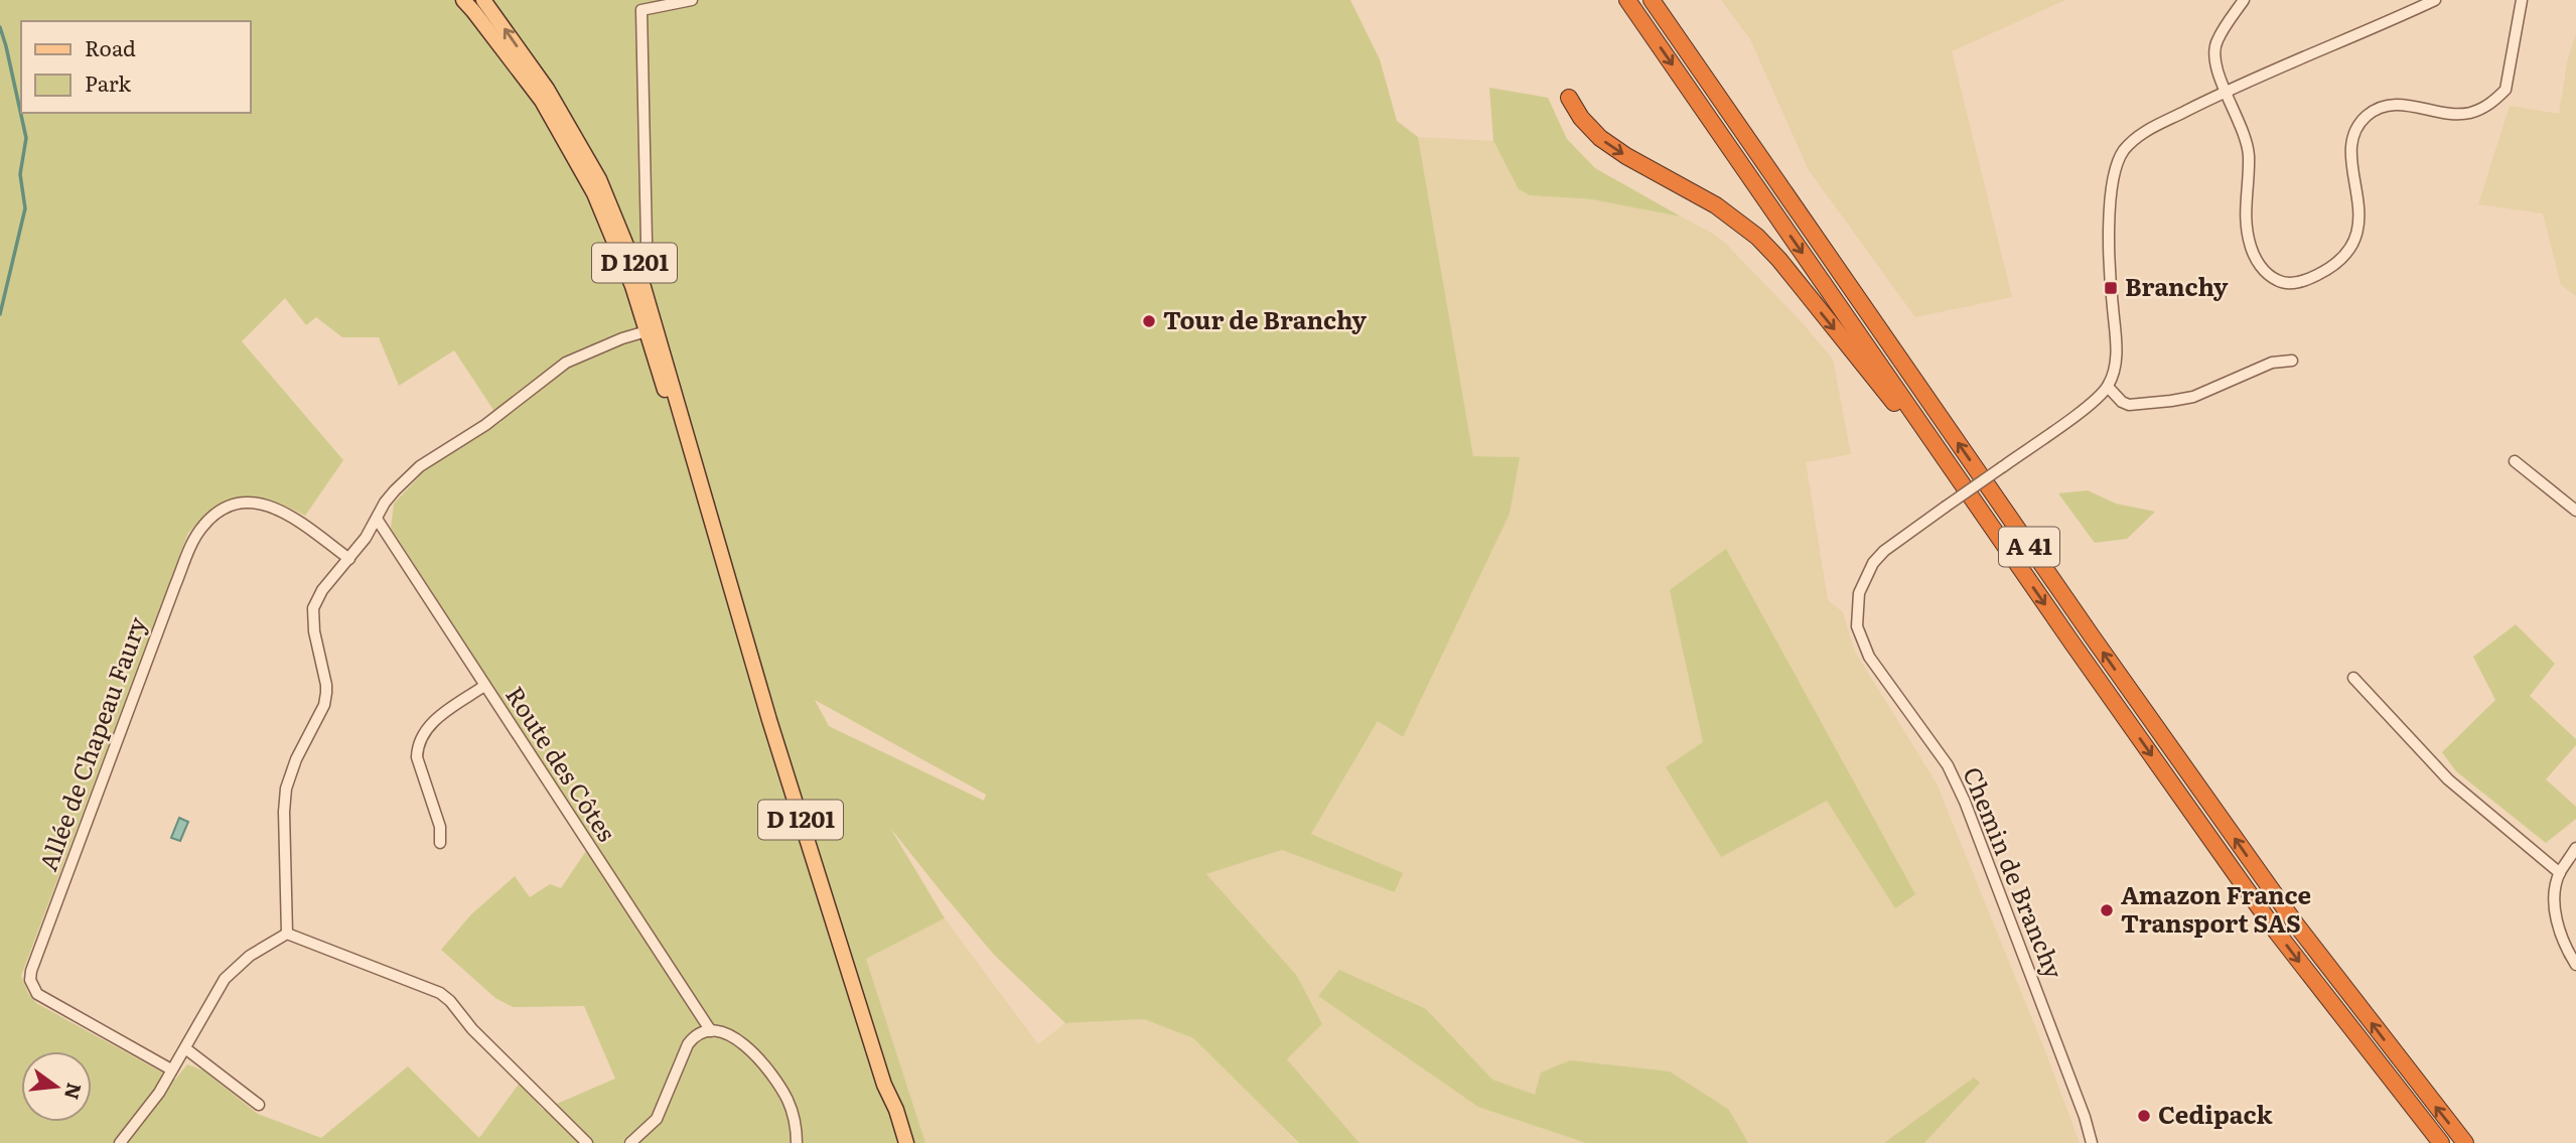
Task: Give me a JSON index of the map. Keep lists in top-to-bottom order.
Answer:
{
  "streets": {
    "highway": ["A 41"],
    "main road": ["D 1201"],
    "street": ["Allée de Chapeau Faury", "Route des Côtes", "Chemin de Branchy"]
  },
  "places": {
    "transit": ["Branchy"],
    "other": ["Tour de Branchy", "Amazon France Transport SAS", "Cedipack"]
  },
  "legend": ["Road", "Park"],
  "north": "right"
}
